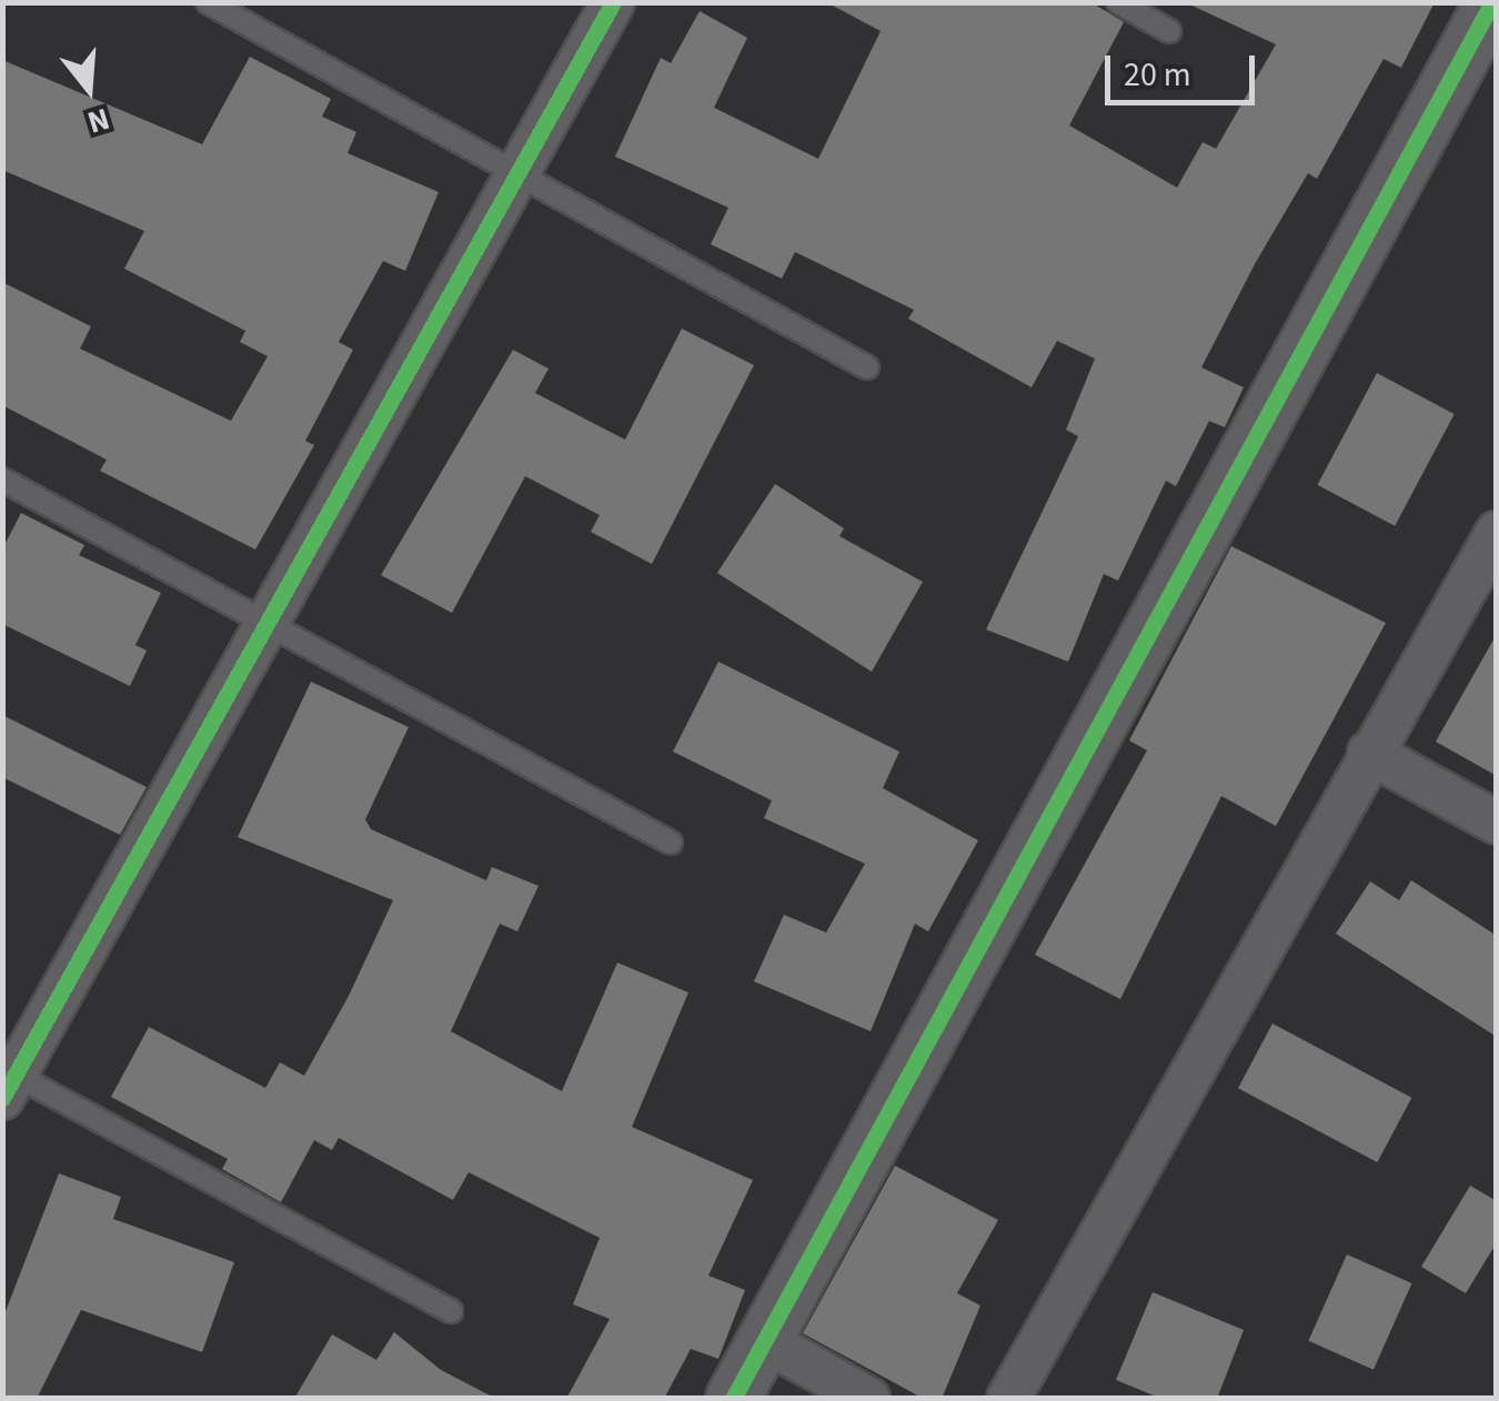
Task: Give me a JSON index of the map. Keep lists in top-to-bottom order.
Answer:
{
  "scale_bar": "20 m",
  "north": "bottom"
}
